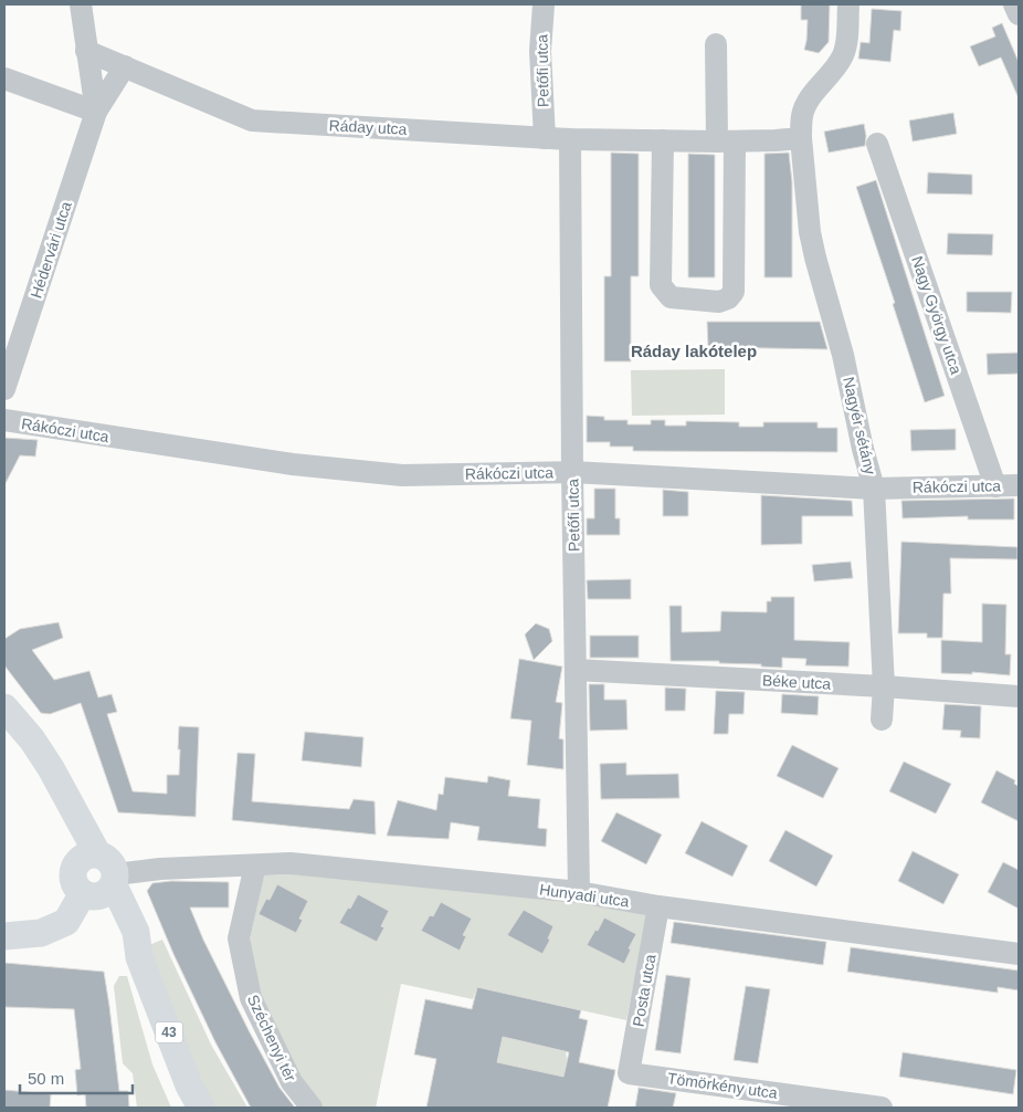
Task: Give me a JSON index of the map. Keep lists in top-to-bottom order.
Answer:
{
  "streets": {
    "main road": ["43"],
    "street": [
      "Petőfi utca",
      "Ráday utca",
      "Hédervári utca",
      "Nagy György utca",
      "Nagyér sétány",
      "Rákóczi utca",
      "Béke utca",
      "Hunyadi utca",
      "Posta utca",
      "Széchenyi tér",
      "Tömörkény utca"
    ]
  },
  "crossings": [
    ["Petőfi utca", "Ráday utca"],
    ["Petőfi utca", "Rákóczi utca"],
    ["Petőfi utca", "Béke utca"],
    ["Petőfi utca", "Hunyadi utca"],
    ["Ráday utca", "Hédervári utca"],
    ["Ráday utca", "Nagyér sétány"],
    ["Nagy György utca", "Rákóczi utca"],
    ["Nagyér sétány", "Rákóczi utca"],
    ["Nagyér sétány", "Béke utca"],
    ["Hunyadi utca", "Posta utca"],
    ["Hunyadi utca", "43"],
    ["Hunyadi utca", "Széchenyi tér"],
    ["Posta utca", "Tömörkény utca"]
  ],
  "districts": ["Ráday lakótelep"],
  "scale_bar": "50 m"
}
